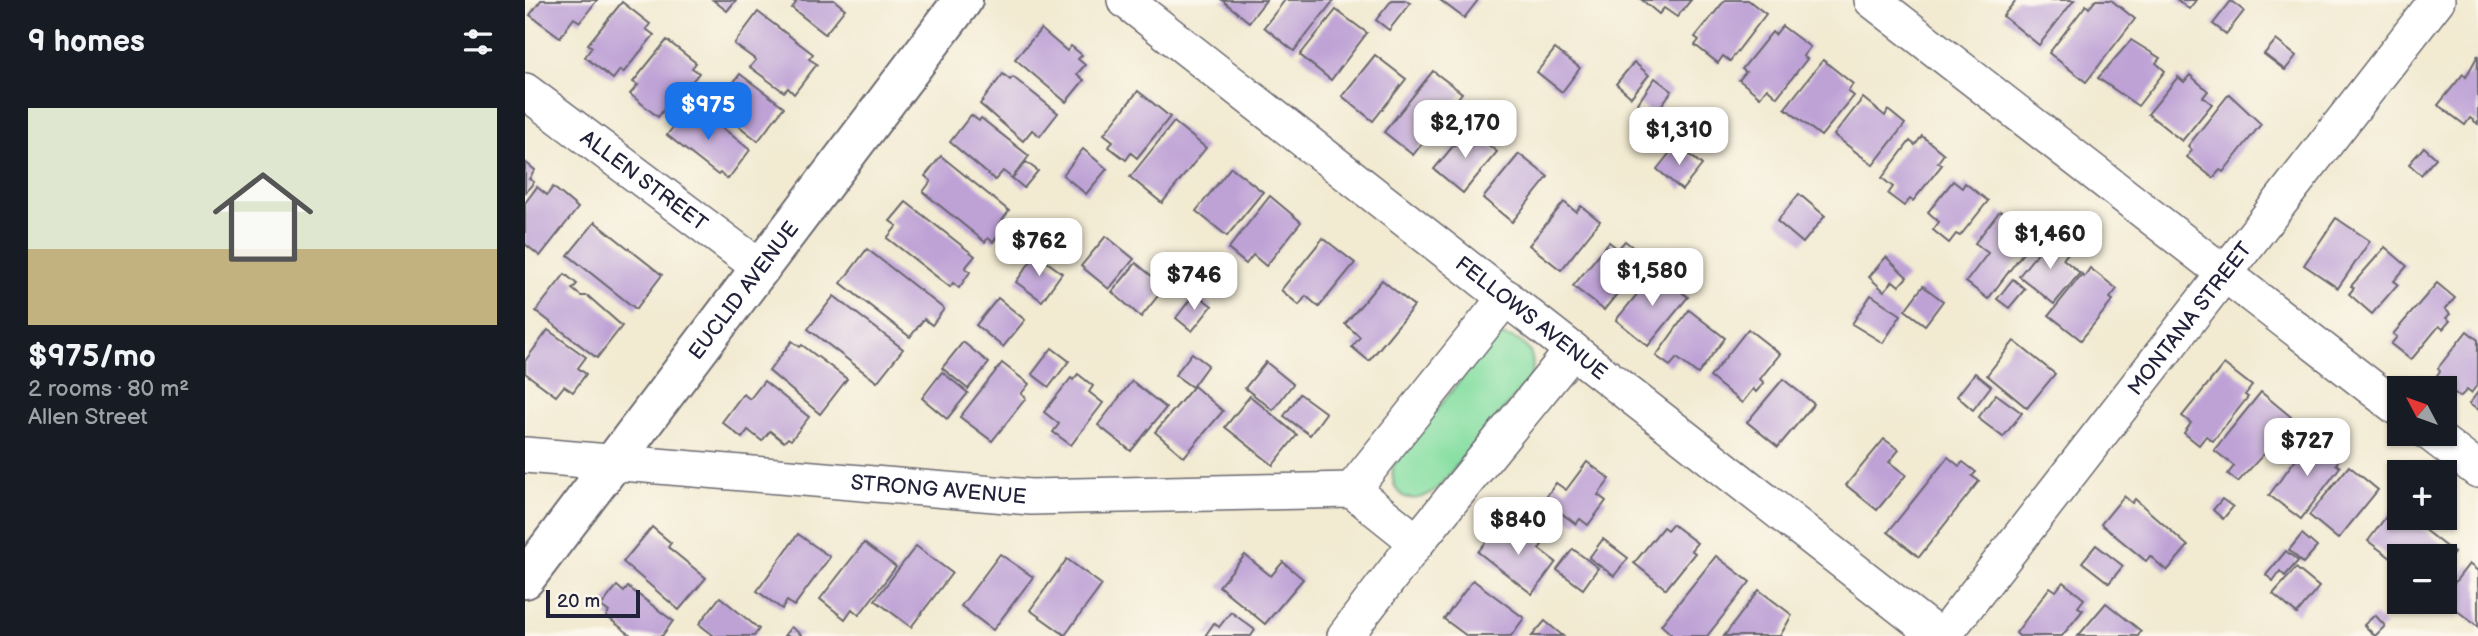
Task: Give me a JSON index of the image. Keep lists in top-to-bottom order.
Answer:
{
  "streets": {
    "street": [
      "ALLEN STREET",
      "EUCLID AVENUE",
      "FELLOWS AVENUE",
      "MONTANA STREET",
      "STRONG AVENUE"
    ]
  },
  "crossings": [
    ["ALLEN STREET", "EUCLID AVENUE"],
    ["EUCLID AVENUE", "STRONG AVENUE"],
    ["FELLOWS AVENUE", "MONTANA STREET"]
  ],
  "scale_bar": "20 m",
  "north": "top left",
  "page": {
    "heading": "9 homes",
    "price": [
      "$975",
      "$2,170",
      "$1,310",
      "$1,460",
      "$762",
      "$1,580",
      "$746",
      "$727",
      "$840"
    ],
    "list": [
      {
        "name": "$975/mo",
        "note": "2 rooms · 80 m² · Allen Street"
      }
    ],
    "map_buttons": ["+", "−"],
    "scale": "20 m"
  }
}
